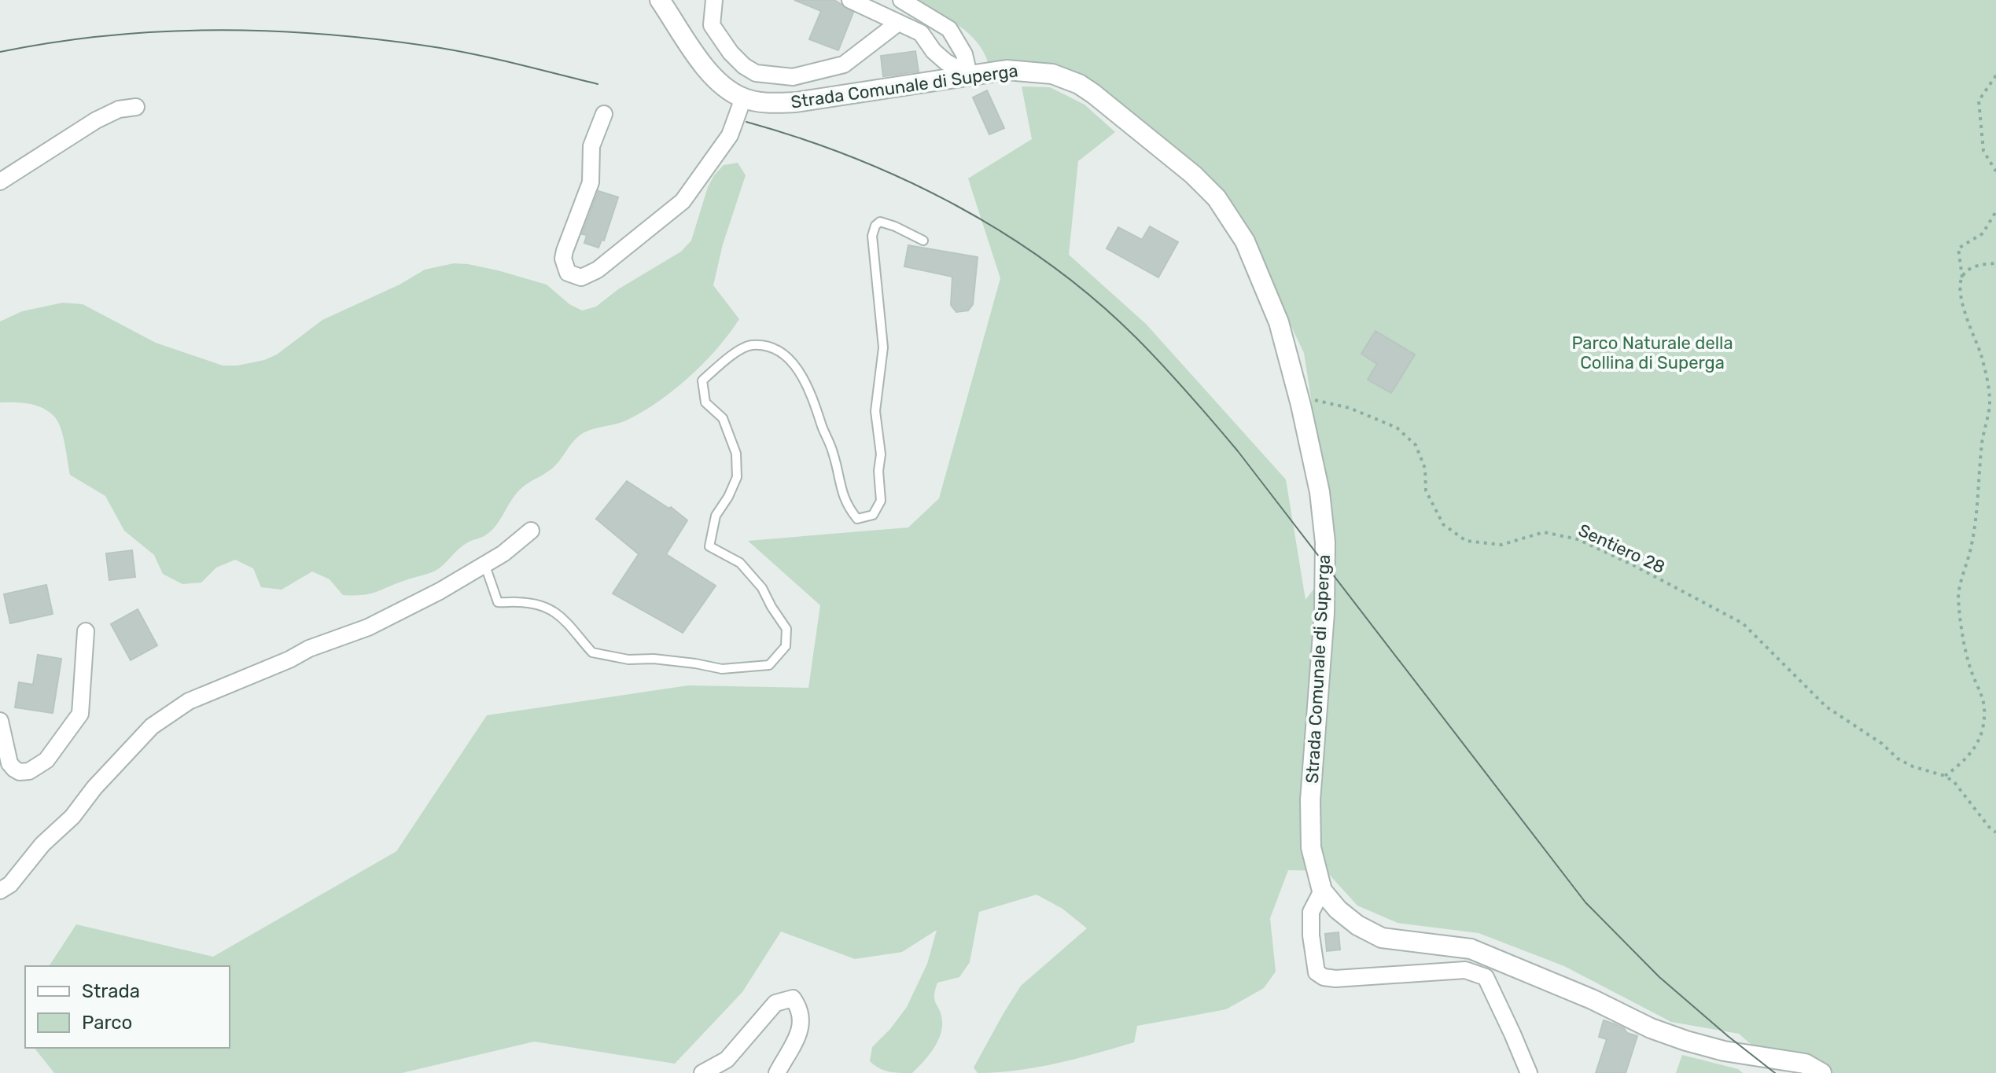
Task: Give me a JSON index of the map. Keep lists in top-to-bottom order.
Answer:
{
  "streets": {
    "street": ["Strada Comunale di Superga"],
    "path": ["Sentiero 28"]
  },
  "crossings": [
    ["Strada Comunale di Superga", "Sentiero 28"]
  ],
  "parks": ["Parco Naturale della Collina di Superga"],
  "legend": ["Strada", "Parco"]
}
